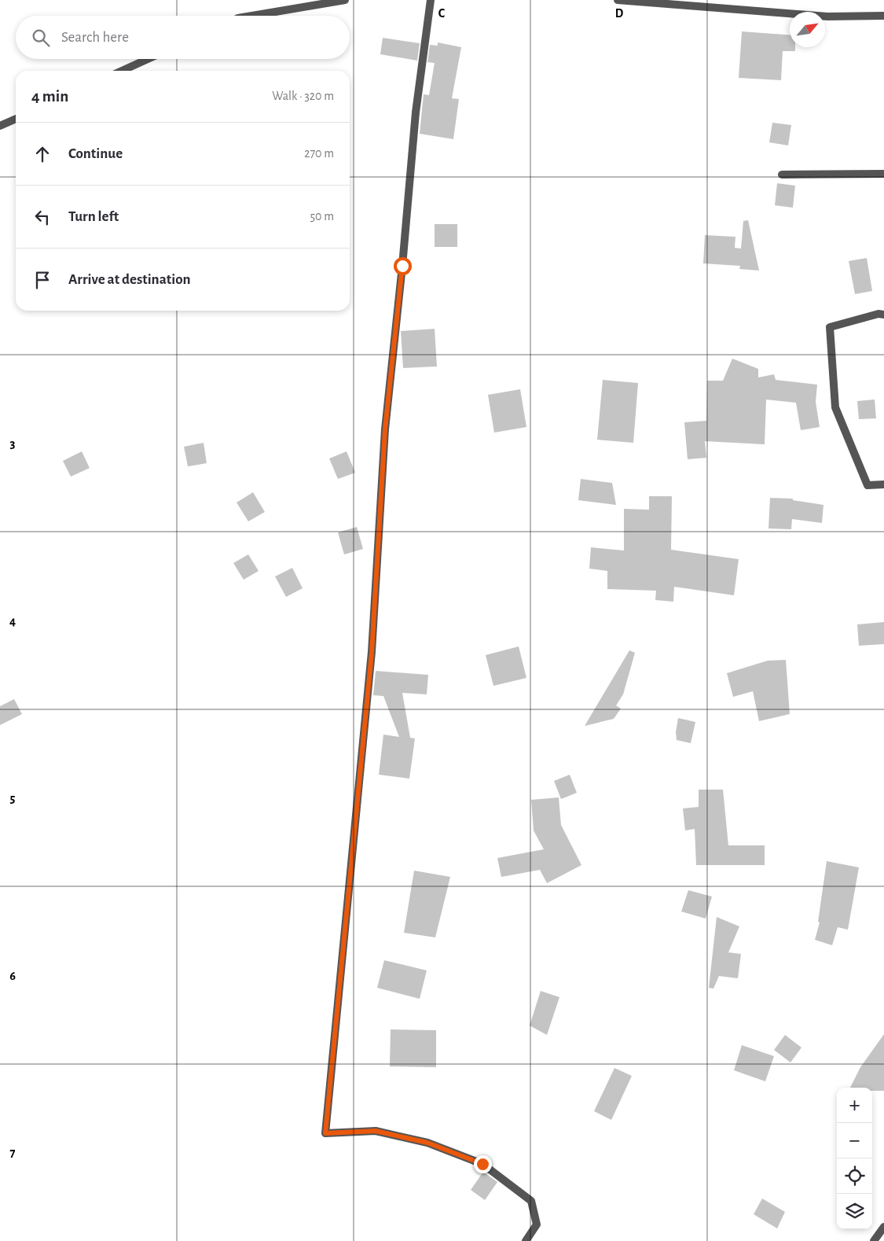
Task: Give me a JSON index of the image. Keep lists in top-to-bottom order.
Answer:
{
  "north": "top right",
  "page": {
    "search": "Search here",
    "heading": ["4 min", "Walk · 320 m"],
    "list": [
      ["Continue", "270 m"],
      ["Turn left", "50 m"],
      "Arrive at destination"
    ],
    "map_buttons": ["+", "−"]
  },
  "grid": {
    "columns": ["C", "D"],
    "rows": [
      "3",
      "4",
      "5",
      "6",
      "7"
    ]
  }
}
